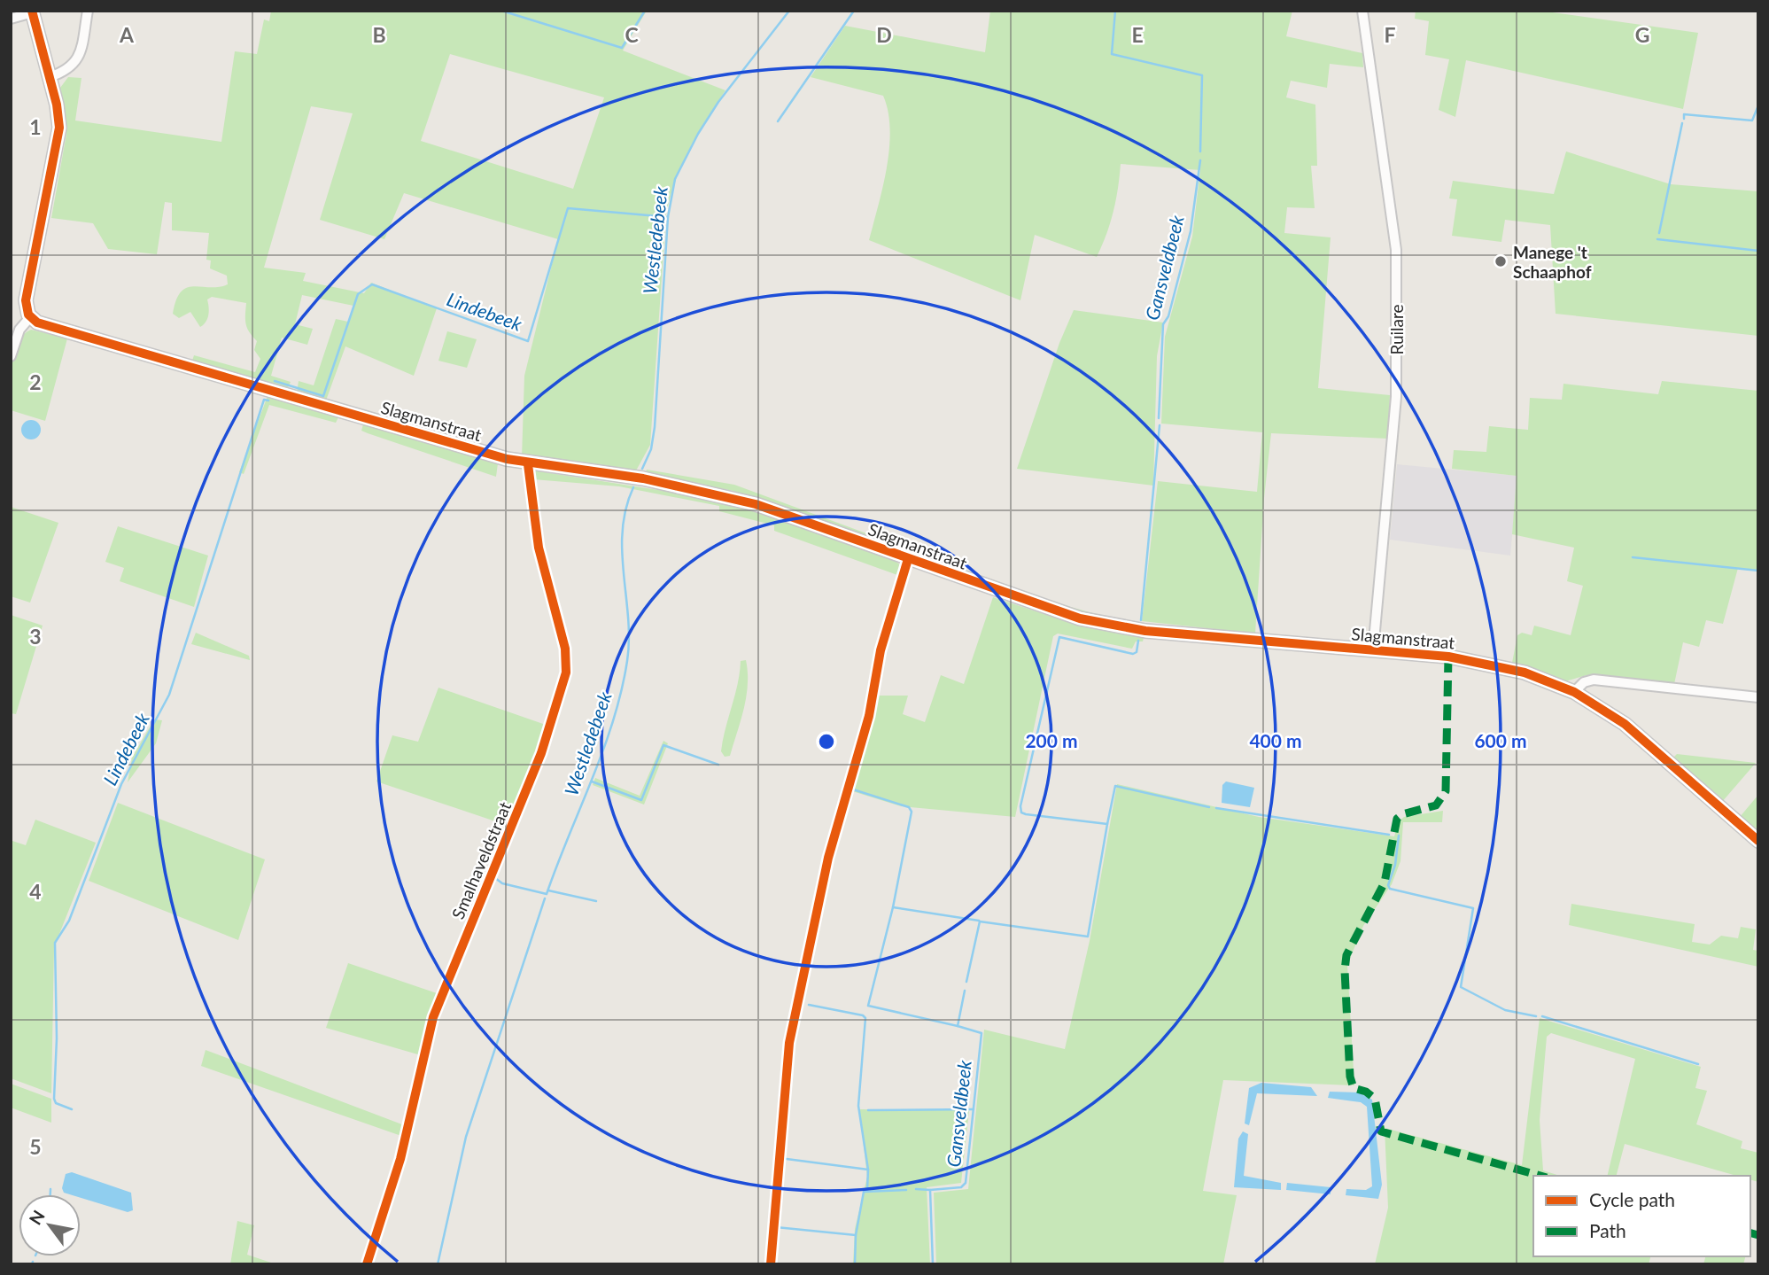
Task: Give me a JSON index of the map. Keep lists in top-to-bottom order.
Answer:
{
  "streets": {
    "main road": ["Slagmanstraat"],
    "street": ["Ruilare", "Smalhaveldstraat"]
  },
  "crossings": [
    ["Ruilare", "Slagmanstraat"],
    ["Slagmanstraat", "Smalhaveldstraat"]
  ],
  "water": ["Westledebeek", "Gansveldbeek", "Lindebeek"],
  "places": ["Manege 't Schaaphof"],
  "legend": ["Cycle path", "Path"],
  "north": "top left",
  "grid": {
    "columns": [
      "A",
      "B",
      "C",
      "D",
      "E",
      "F",
      "G"
    ],
    "rows": [
      "1",
      "2",
      "3",
      "4",
      "5"
    ]
  },
  "rings": ["200 m", "400 m", "600 m"]
}
